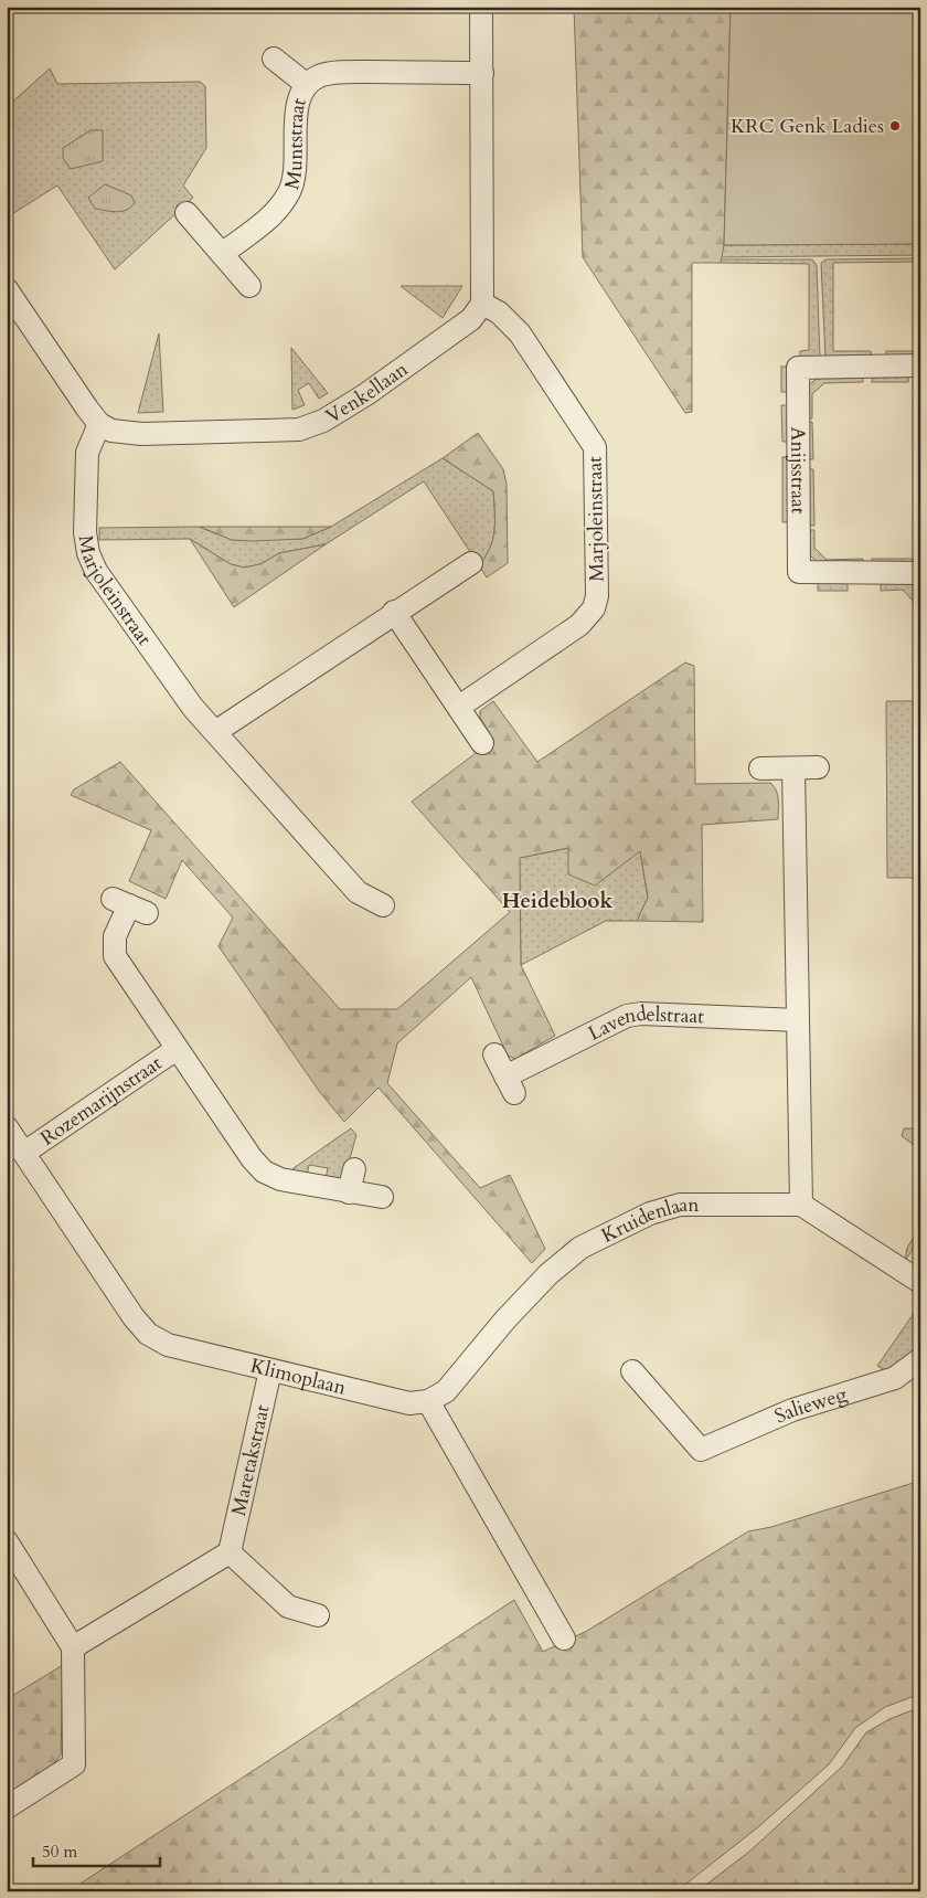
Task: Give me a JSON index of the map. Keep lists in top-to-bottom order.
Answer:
{
  "streets": {
    "street": [
      "Muntstraat",
      "Venkellaan",
      "Anijsstraat",
      "Marjoleinstraat",
      "Lavendelstraat",
      "Rozemarijnstraat",
      "Kruidenlaan",
      "Klimoplaan",
      "Salieweg",
      "Maretakstraat"
    ]
  },
  "crossings": [
    ["Venkellaan", "Marjoleinstraat"],
    ["Rozemarijnstraat", "Klimoplaan"],
    ["Kruidenlaan", "Klimoplaan"],
    ["Klimoplaan", "Maretakstraat"]
  ],
  "districts": ["Heideblook"],
  "places": ["KRC Genk Ladies"],
  "scale_bar": "50 m"
}
